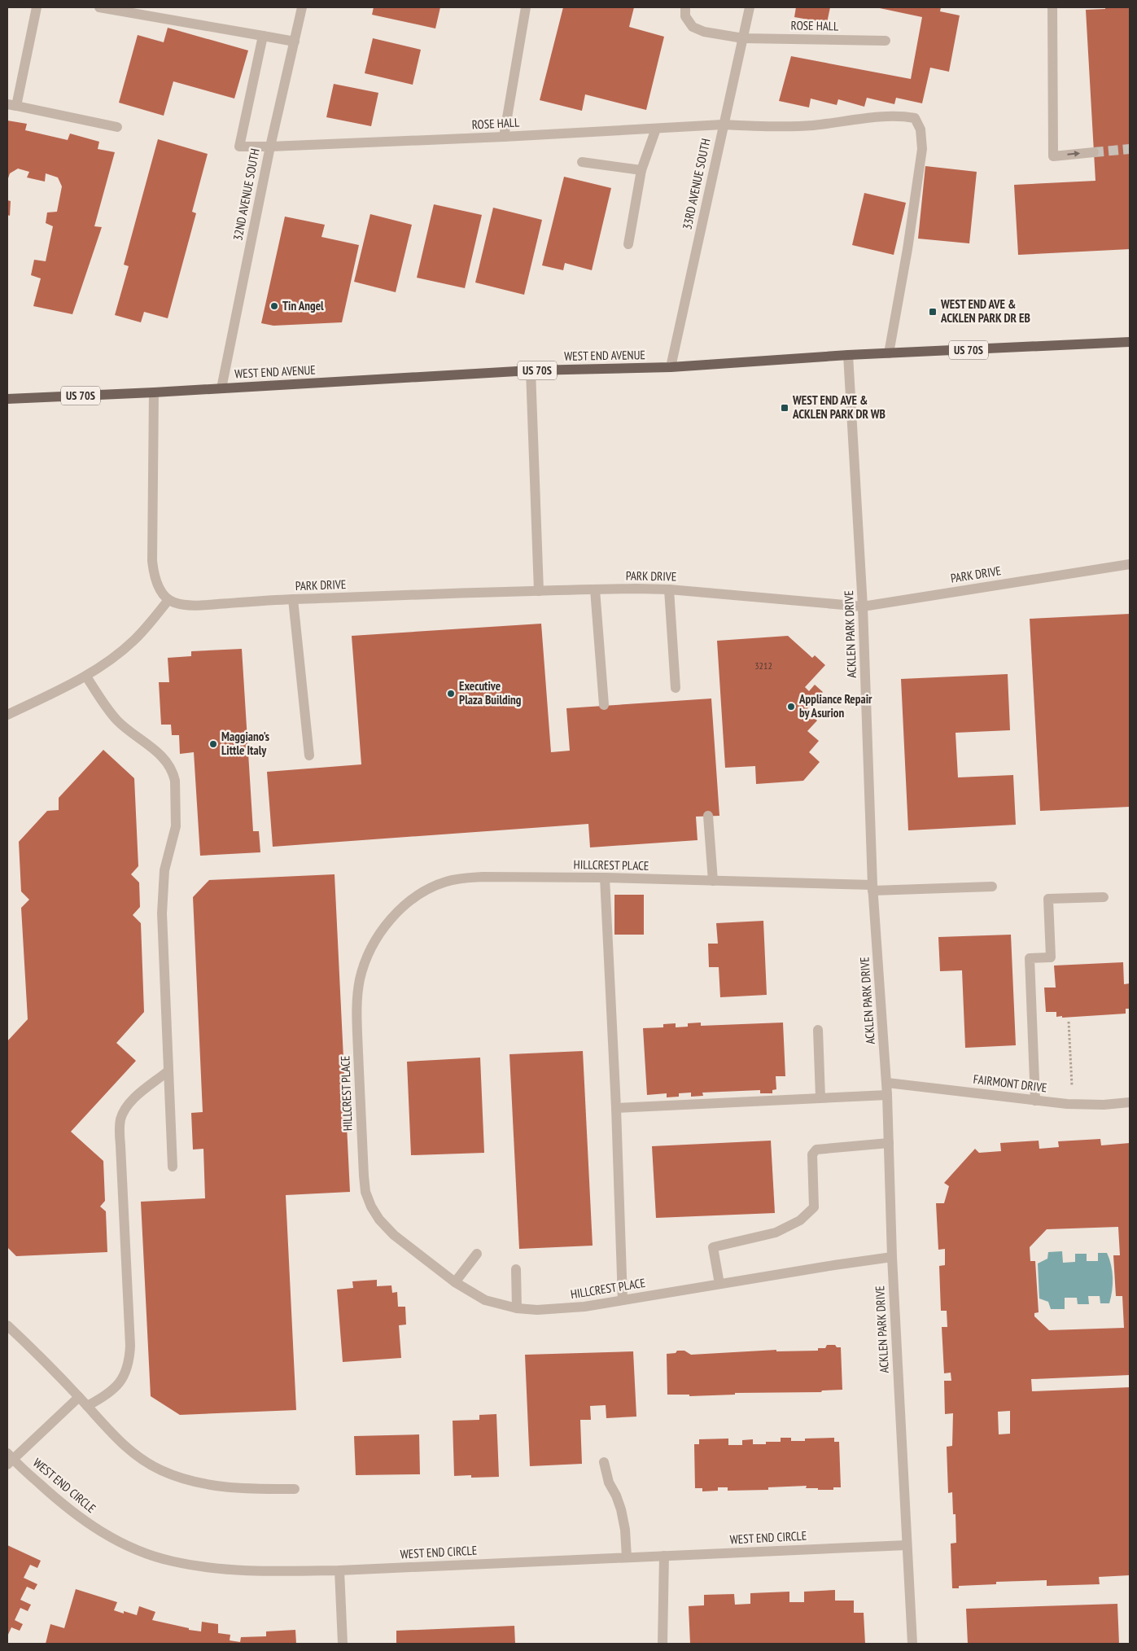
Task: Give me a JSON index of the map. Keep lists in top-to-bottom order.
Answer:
{
  "streets": {
    "main road": ["US 70S", "WEST END AVENUE"],
    "street": [
      "ROSE HALL",
      "33RD AVENUE SOUTH",
      "32ND AVENUE SOUTH",
      "PARK DRIVE",
      "ACKLEN PARK DRIVE",
      "HILLCREST PLACE",
      "FAIRMONT DRIVE",
      "WEST END CIRCLE"
    ]
  },
  "crossings": [
    ["ROSE HALL", "33RD AVENUE SOUTH"],
    ["ROSE HALL", "32ND AVENUE SOUTH"],
    ["ROSE HALL", "WEST END AVENUE"],
    ["33RD AVENUE SOUTH", "WEST END AVENUE"],
    ["32ND AVENUE SOUTH", "WEST END AVENUE"],
    ["WEST END AVENUE", "ACKLEN PARK DRIVE"],
    ["PARK DRIVE", "ACKLEN PARK DRIVE"],
    ["ACKLEN PARK DRIVE", "HILLCREST PLACE"],
    ["ACKLEN PARK DRIVE", "FAIRMONT DRIVE"],
    ["ACKLEN PARK DRIVE", "WEST END CIRCLE"]
  ],
  "places": {
    "other": [
      "Tin Angel",
      "Executive Plaza Building",
      "Appliance Repair by Asurion",
      "Maggiano's Little Italy"
    ],
    "transit": ["WEST END AVE & ACKLEN PARK DR EB", "WEST END AVE & ACKLEN PARK DR WB"]
  },
  "house_numbers": ["3212"]
}
